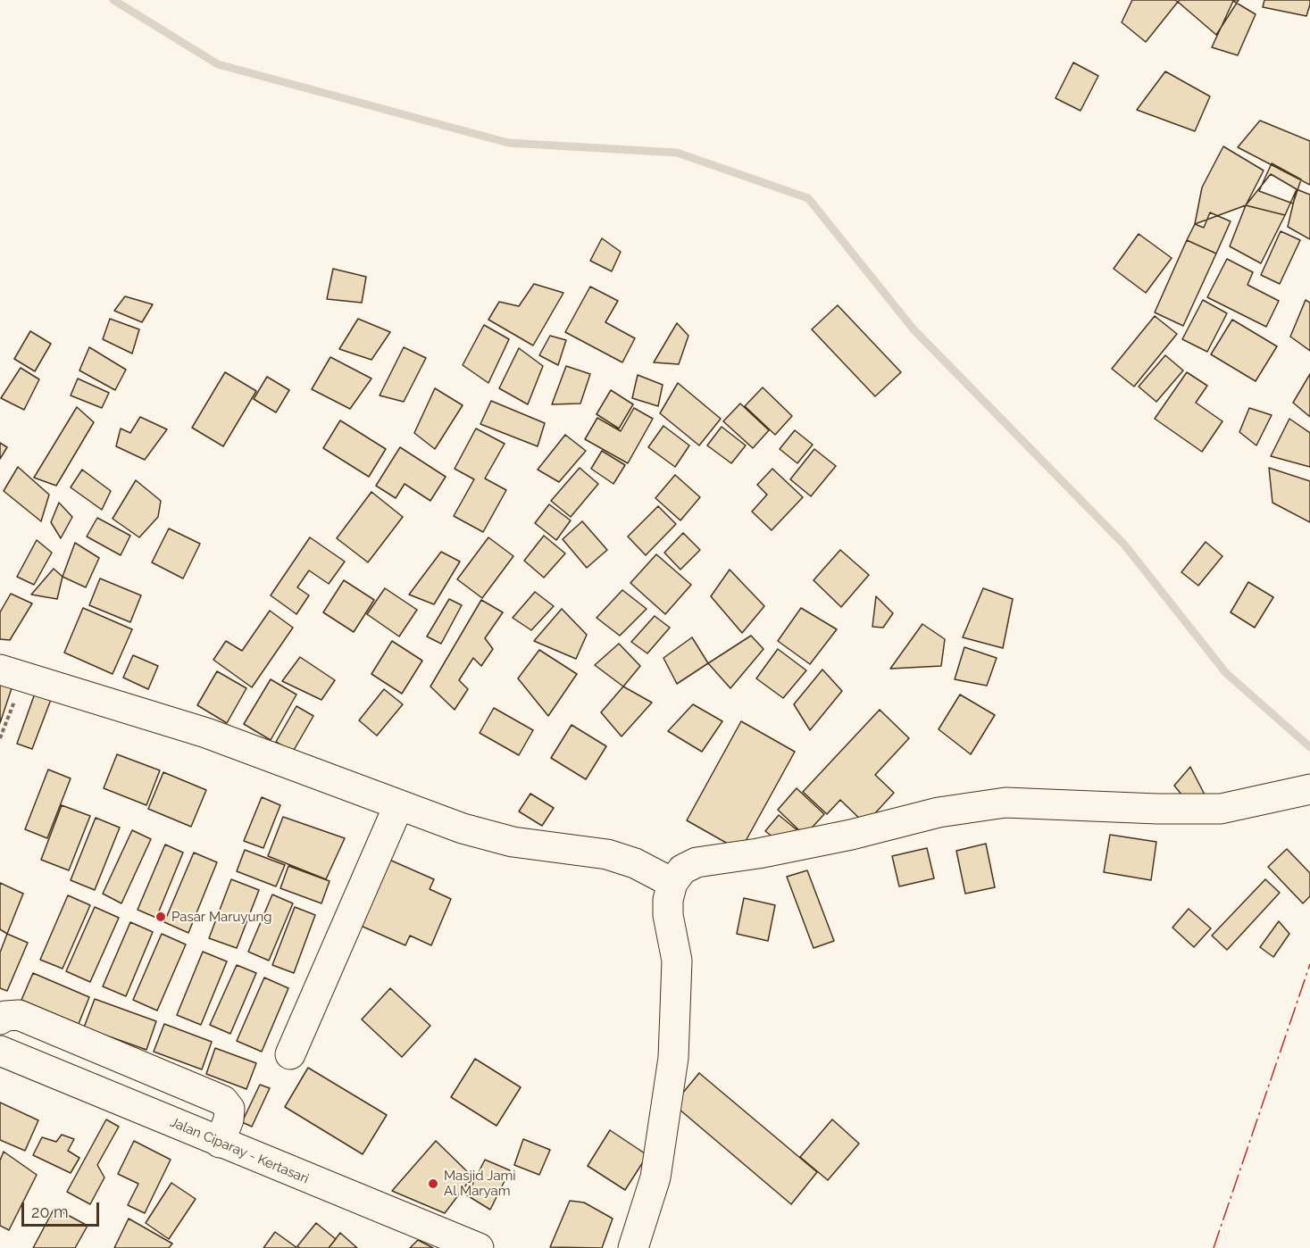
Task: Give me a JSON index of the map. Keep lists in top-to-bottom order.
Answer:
{
  "streets": {
    "street": ["Jalan Ciparay - Kertasari"]
  },
  "places": ["Pasar Maruyung", "Masjid Jami Al Maryam"],
  "scale_bar": "20 m"
}
